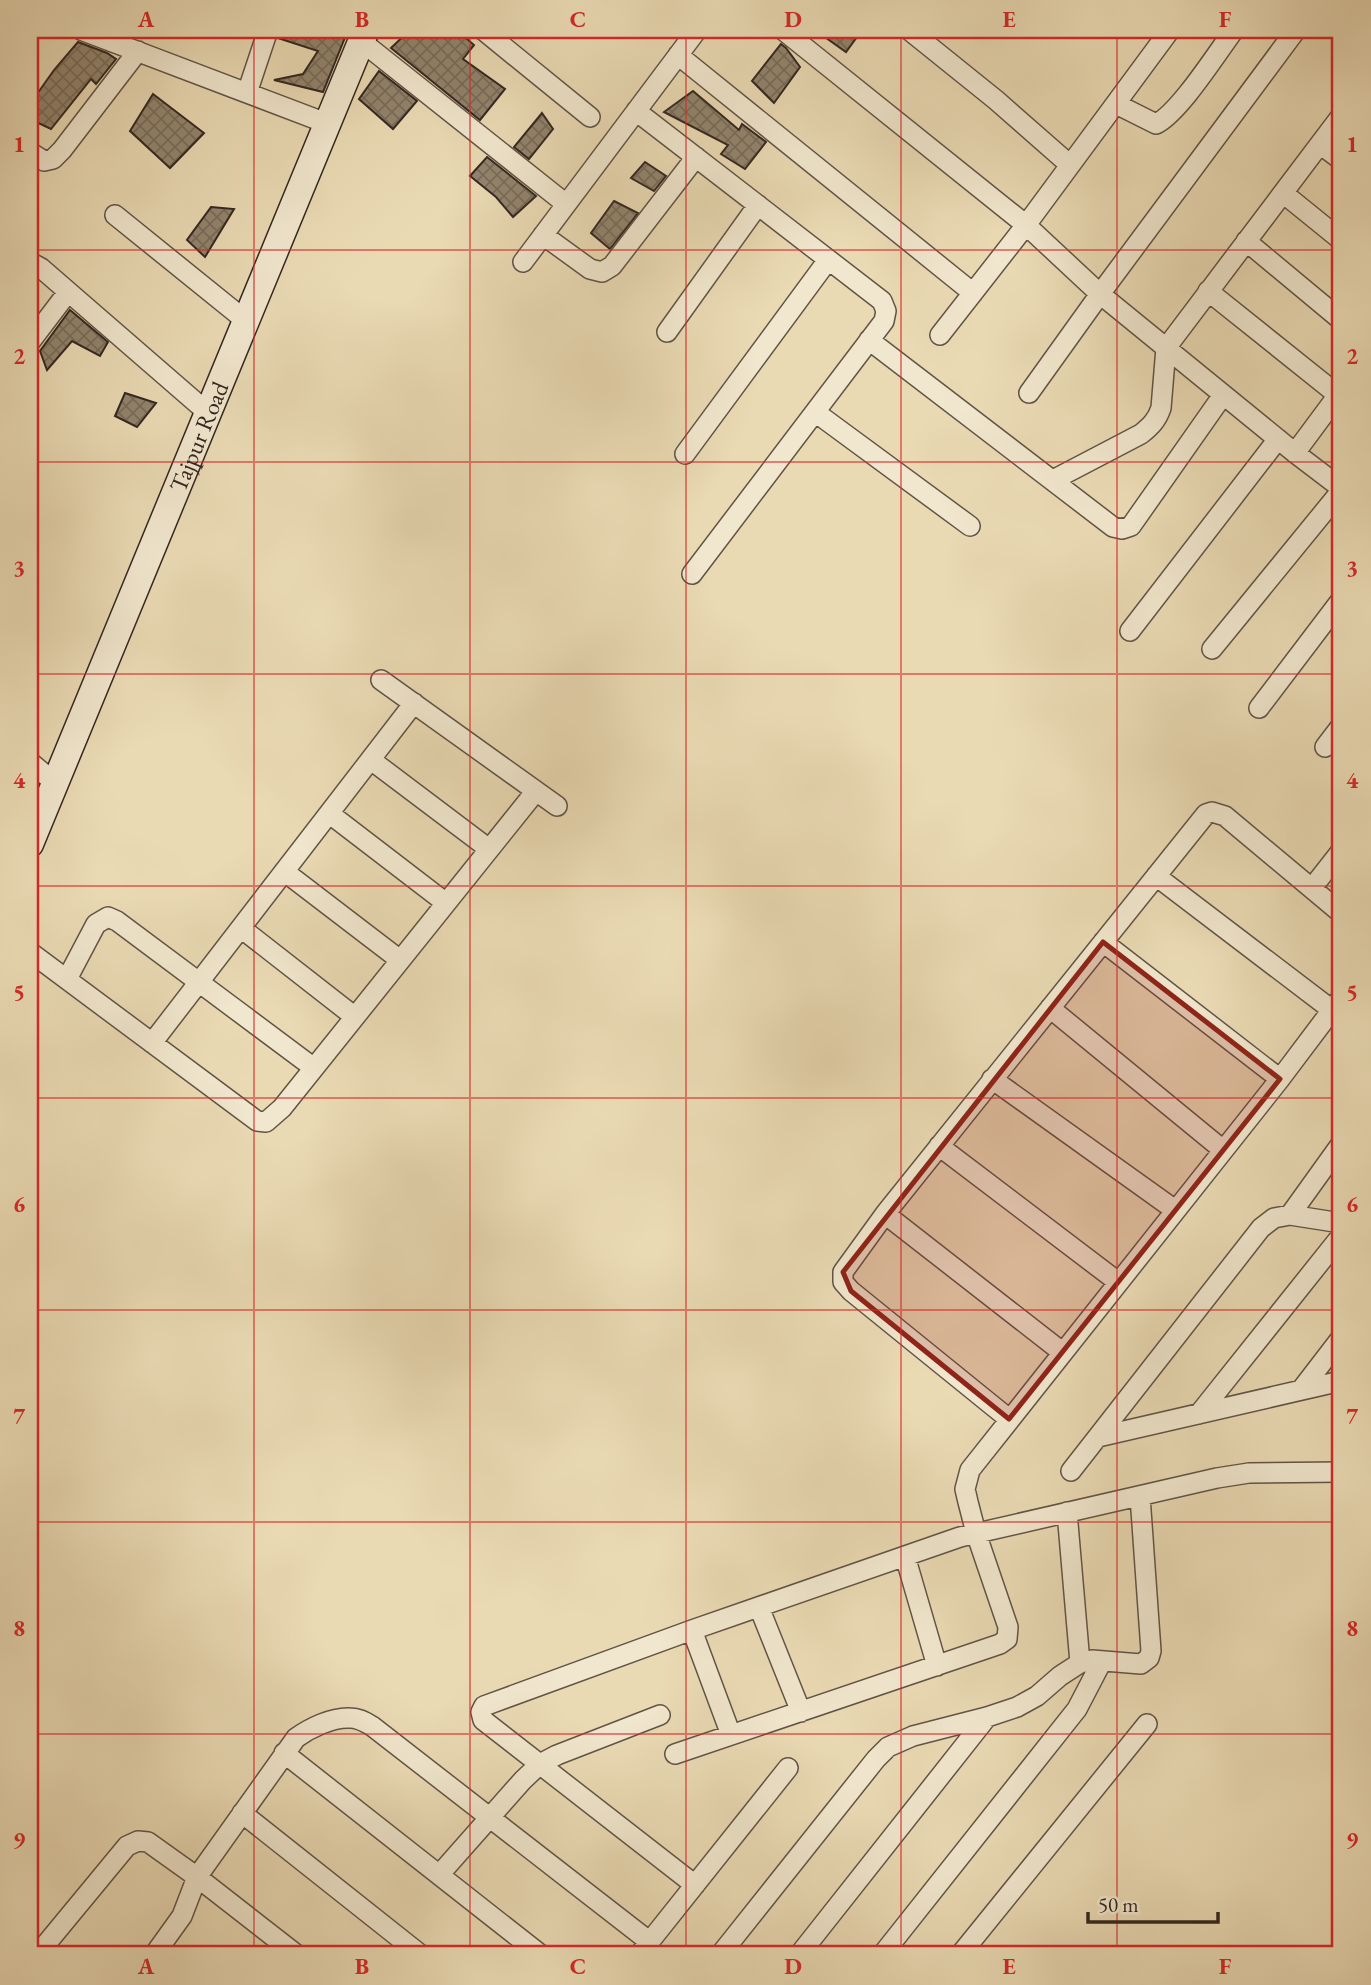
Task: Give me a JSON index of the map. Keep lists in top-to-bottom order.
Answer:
{
  "streets": {
    "main road": ["Tajpur Road"]
  },
  "scale_bar": "50 m",
  "grid": {
    "columns": [
      "A",
      "B",
      "C",
      "D",
      "E",
      "F"
    ],
    "rows": [
      "1",
      "2",
      "3",
      "4",
      "5",
      "6",
      "7",
      "8",
      "9"
    ]
  }
}
